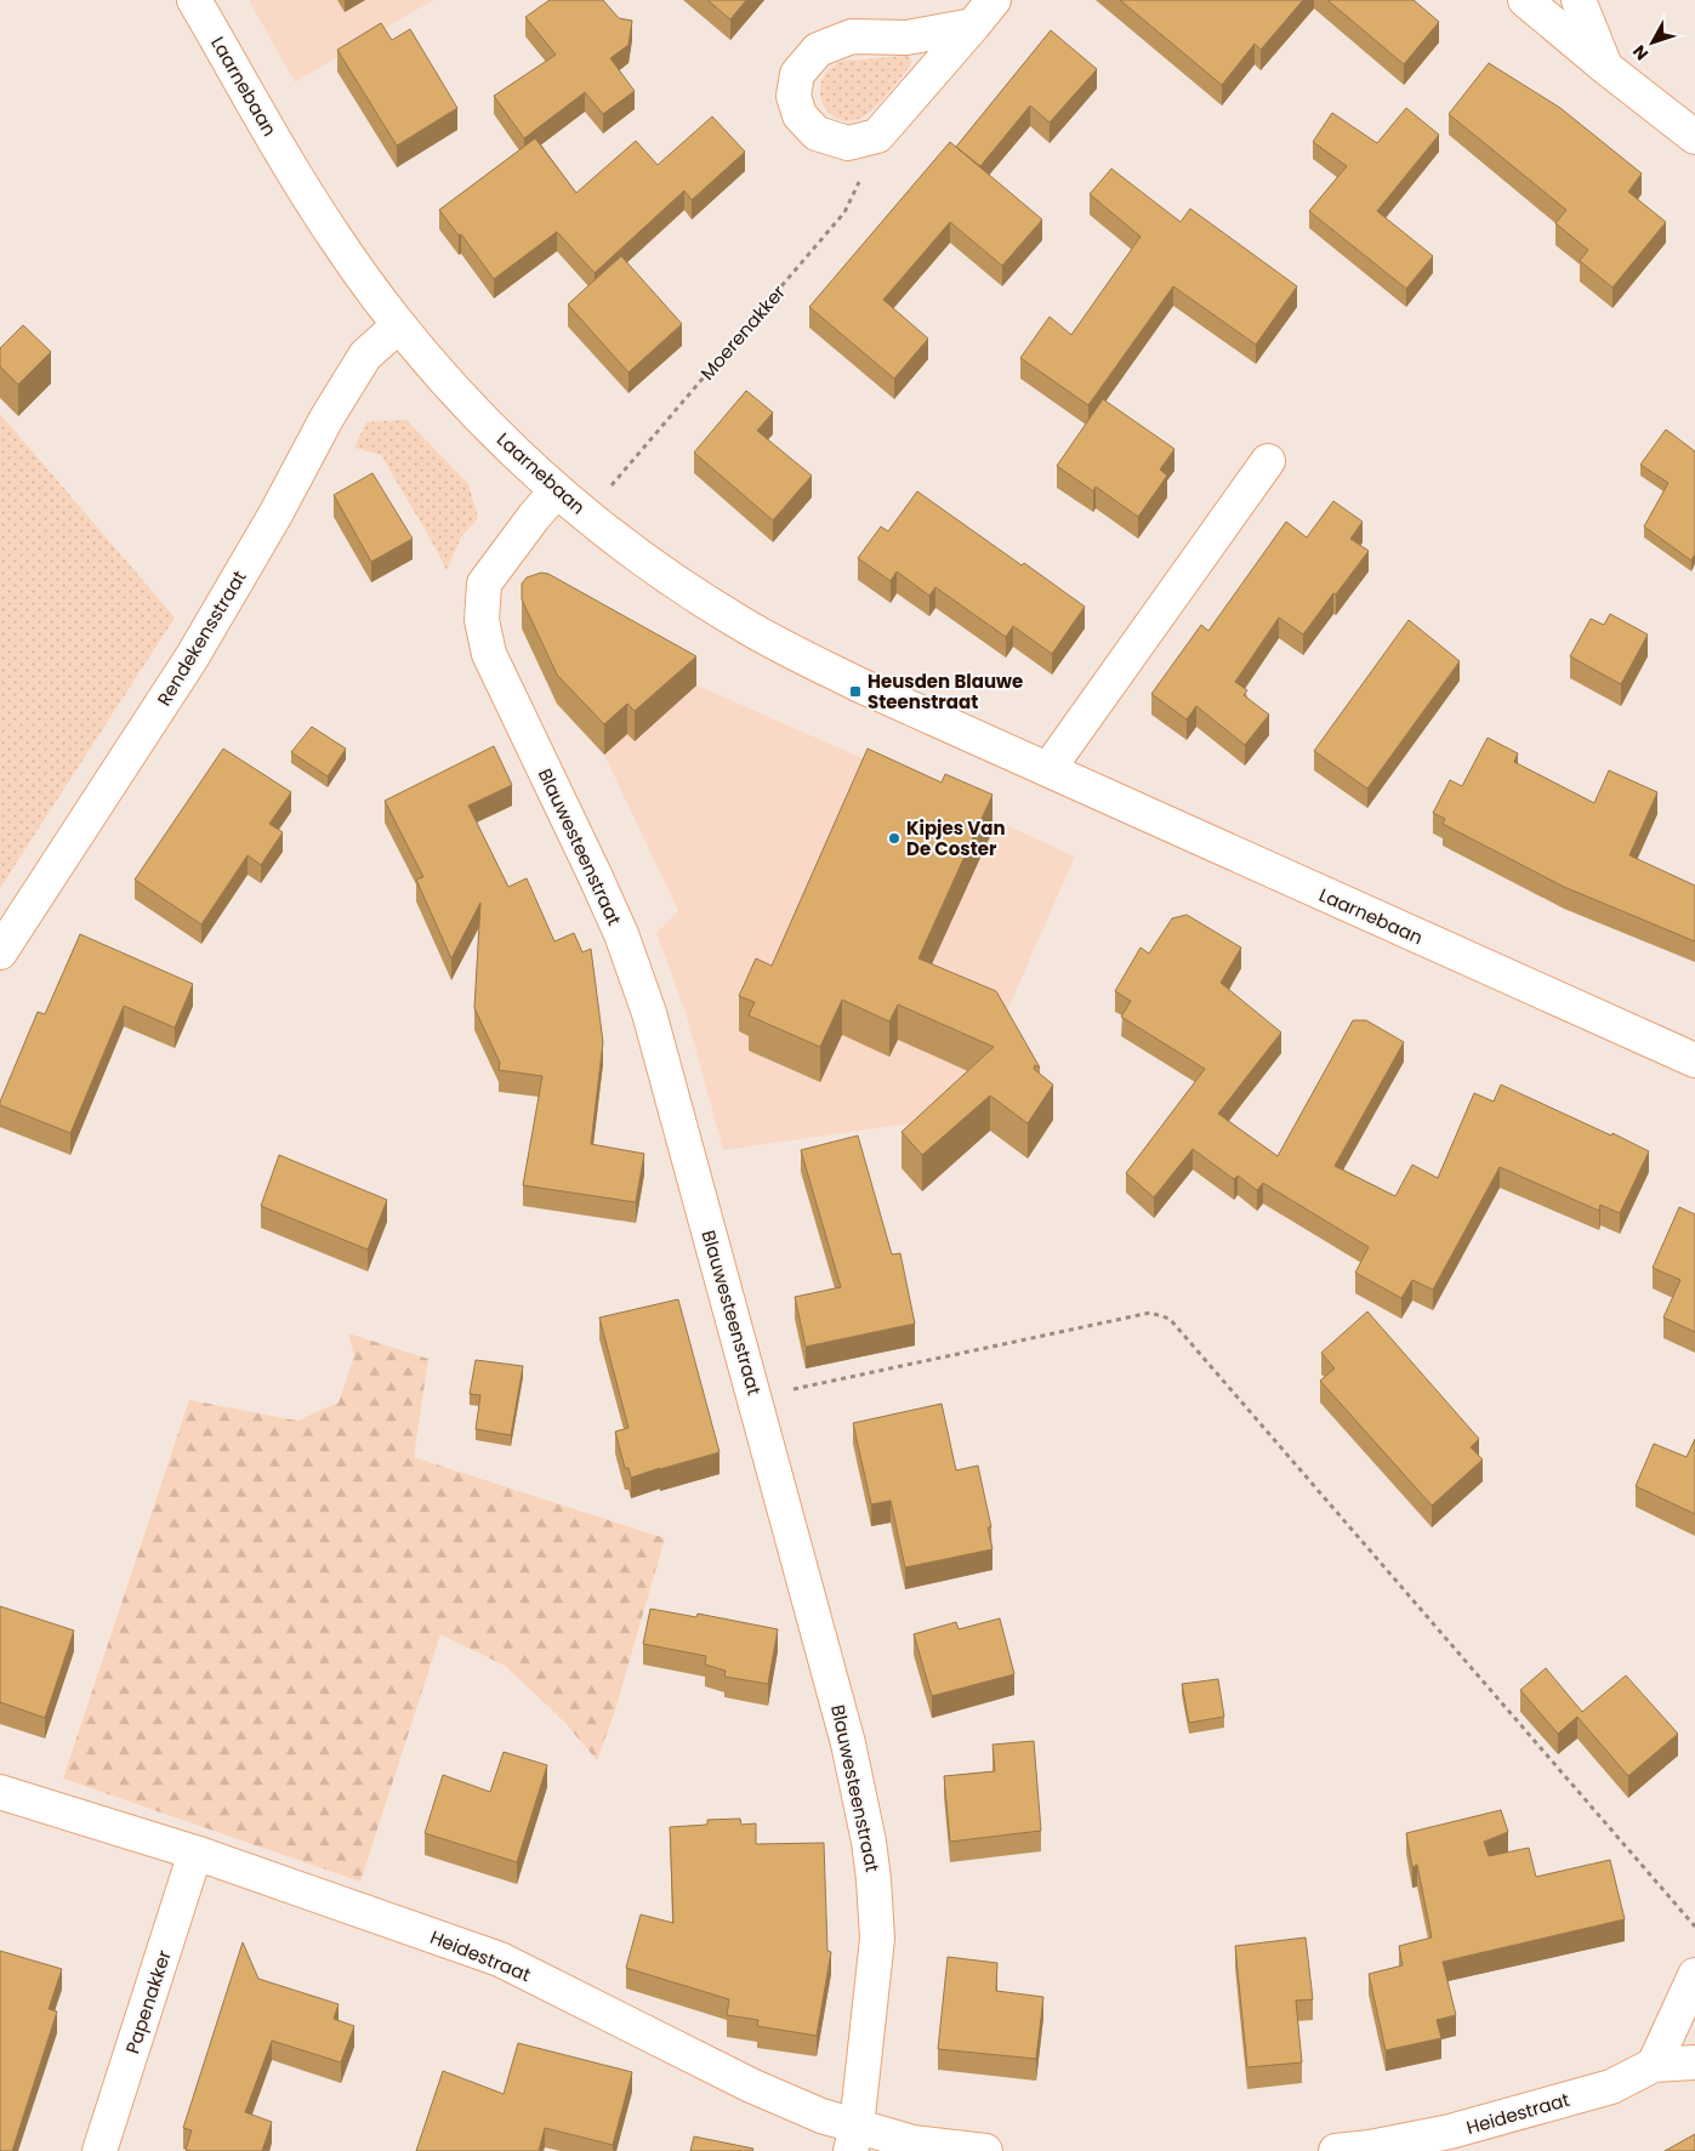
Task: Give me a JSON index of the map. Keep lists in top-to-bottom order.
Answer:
{
  "streets": {
    "street": [
      "Laarnebaan",
      "Rendekensstraat",
      "Blauwesteenstraat",
      "Heidestraat",
      "Papenakker"
    ],
    "path": ["Moerenakker"]
  },
  "crossings": [
    ["Laarnebaan", "Moerenakker"],
    ["Laarnebaan", "Rendekensstraat"],
    ["Laarnebaan", "Blauwesteenstraat"],
    ["Blauwesteenstraat", "Heidestraat"],
    ["Heidestraat", "Papenakker"]
  ],
  "places": {
    "transit": ["Heusden Blauwe Steenstraat"],
    "other": ["Kipjes Van De Coster"]
  },
  "north": "bottom left"
}
